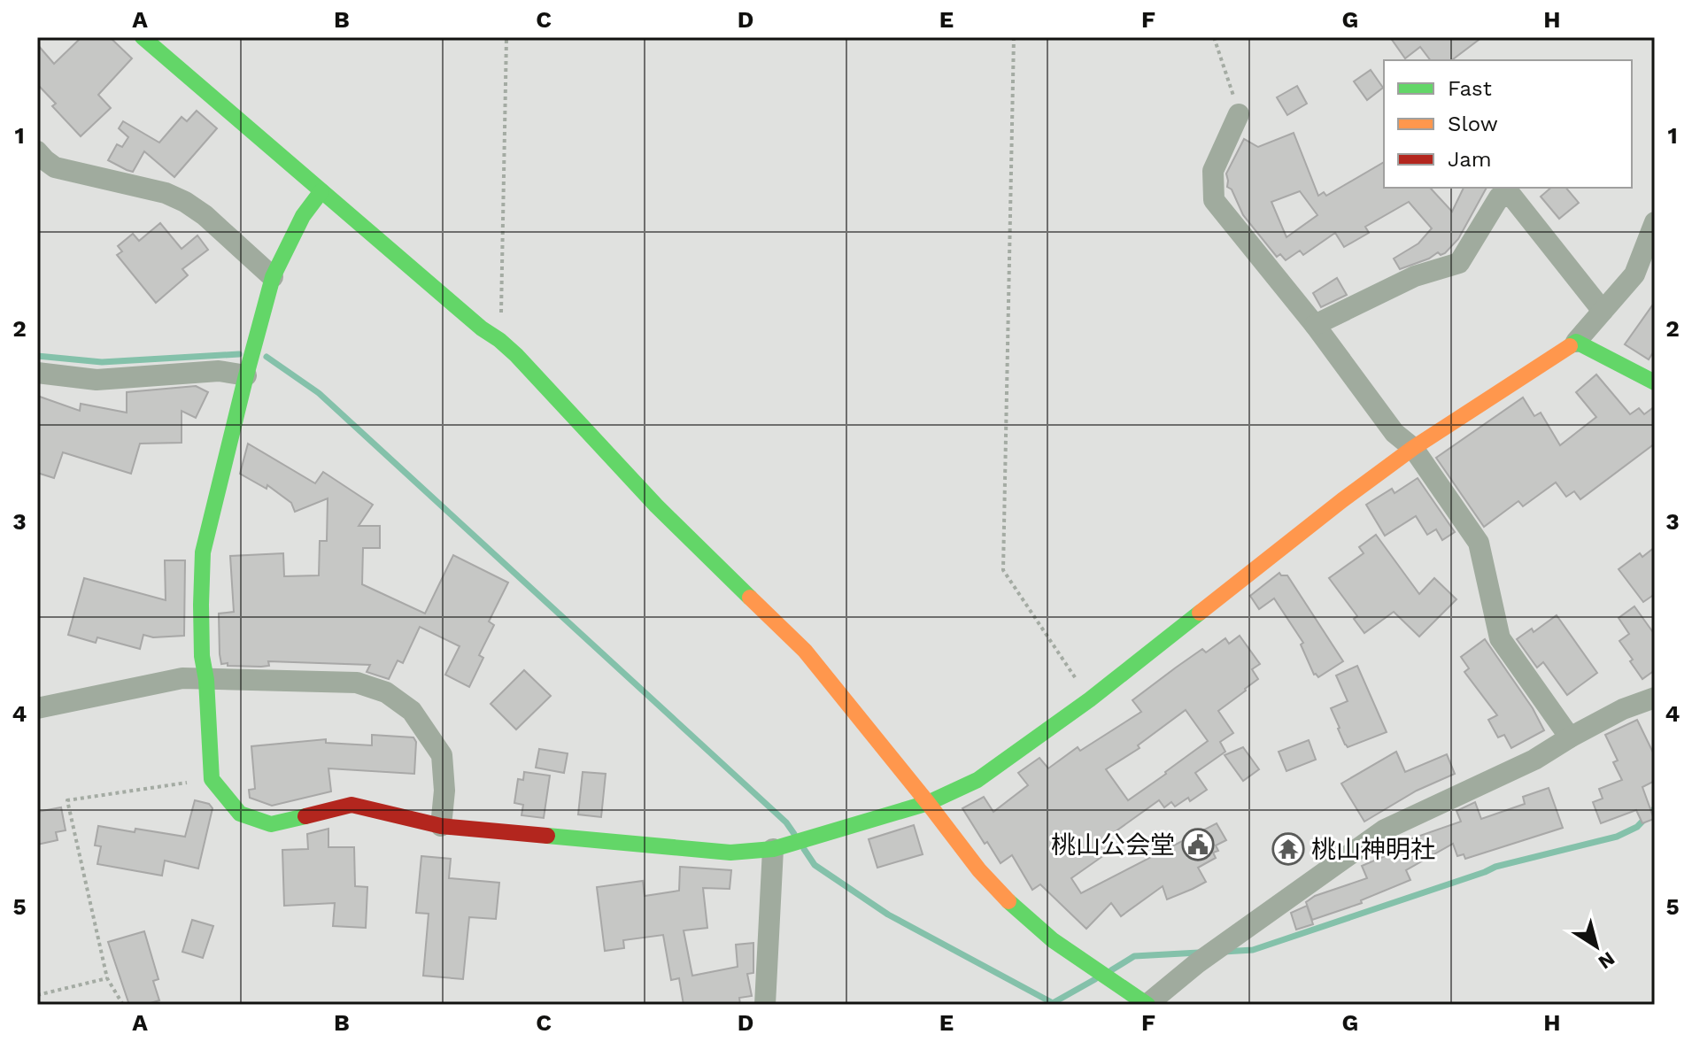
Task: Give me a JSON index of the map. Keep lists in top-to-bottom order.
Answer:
{
  "places": {
    "public building": ["桃山公会堂"],
    "temple": ["桃山神明社"]
  },
  "legend": ["Fast", "Slow", "Jam"],
  "north": "bottom right",
  "grid": {
    "columns": [
      "A",
      "B",
      "C",
      "D",
      "E",
      "F",
      "G",
      "H"
    ],
    "rows": [
      "1",
      "2",
      "3",
      "4",
      "5"
    ]
  }
}
